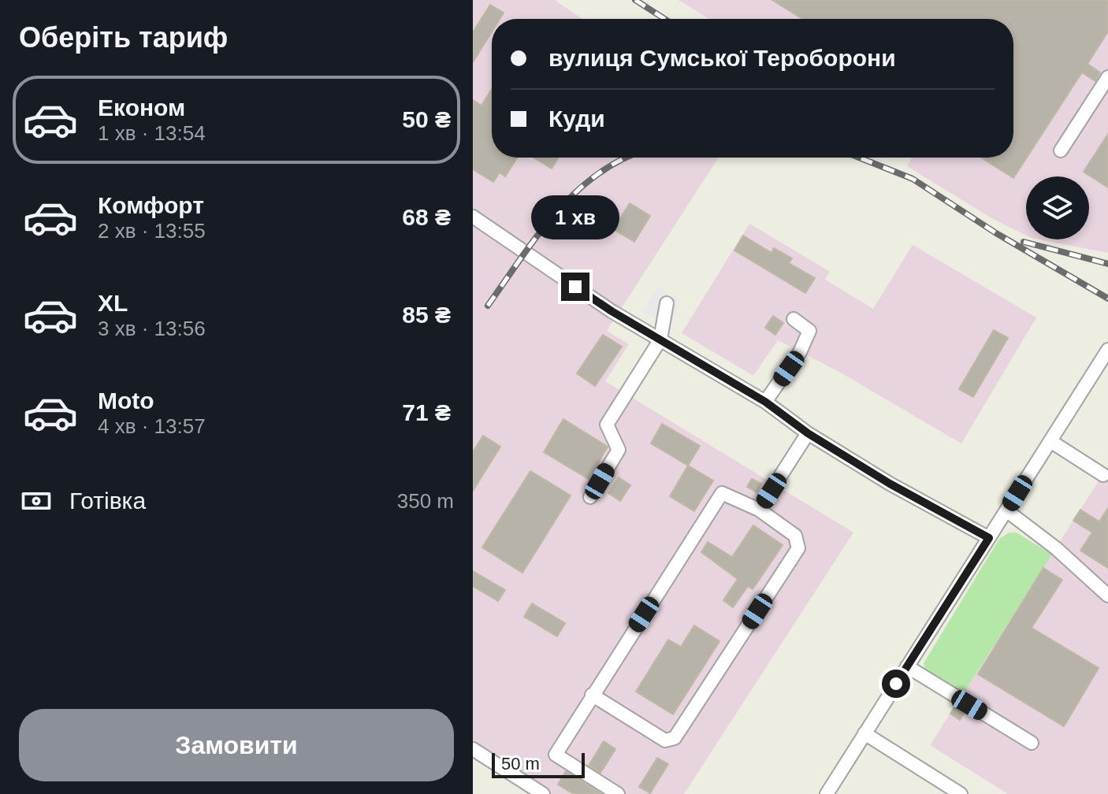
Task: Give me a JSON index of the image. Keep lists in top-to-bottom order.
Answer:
{
  "scale_bar": "50 m",
  "page": {
    "heading": "Оберіть тариф",
    "banner": ["вулиця Сумської Тероборони", "Куди"],
    "list": [
      {
        "name": "Економ",
        "note": "1 хв · 13:54",
        "value": "50 ₴"
      },
      {
        "name": "Комфорт",
        "note": "2 хв · 13:55",
        "value": "68 ₴"
      },
      {
        "name": "XL",
        "note": "3 хв · 13:56",
        "value": "85 ₴"
      },
      {
        "name": "Moto",
        "note": "4 хв · 13:57",
        "value": "71 ₴"
      }
    ],
    "bubble": "1 хв",
    "pay": ["Готівка", "350 m"],
    "buttons": "Замовити",
    "scale": "50 m"
  }
}
